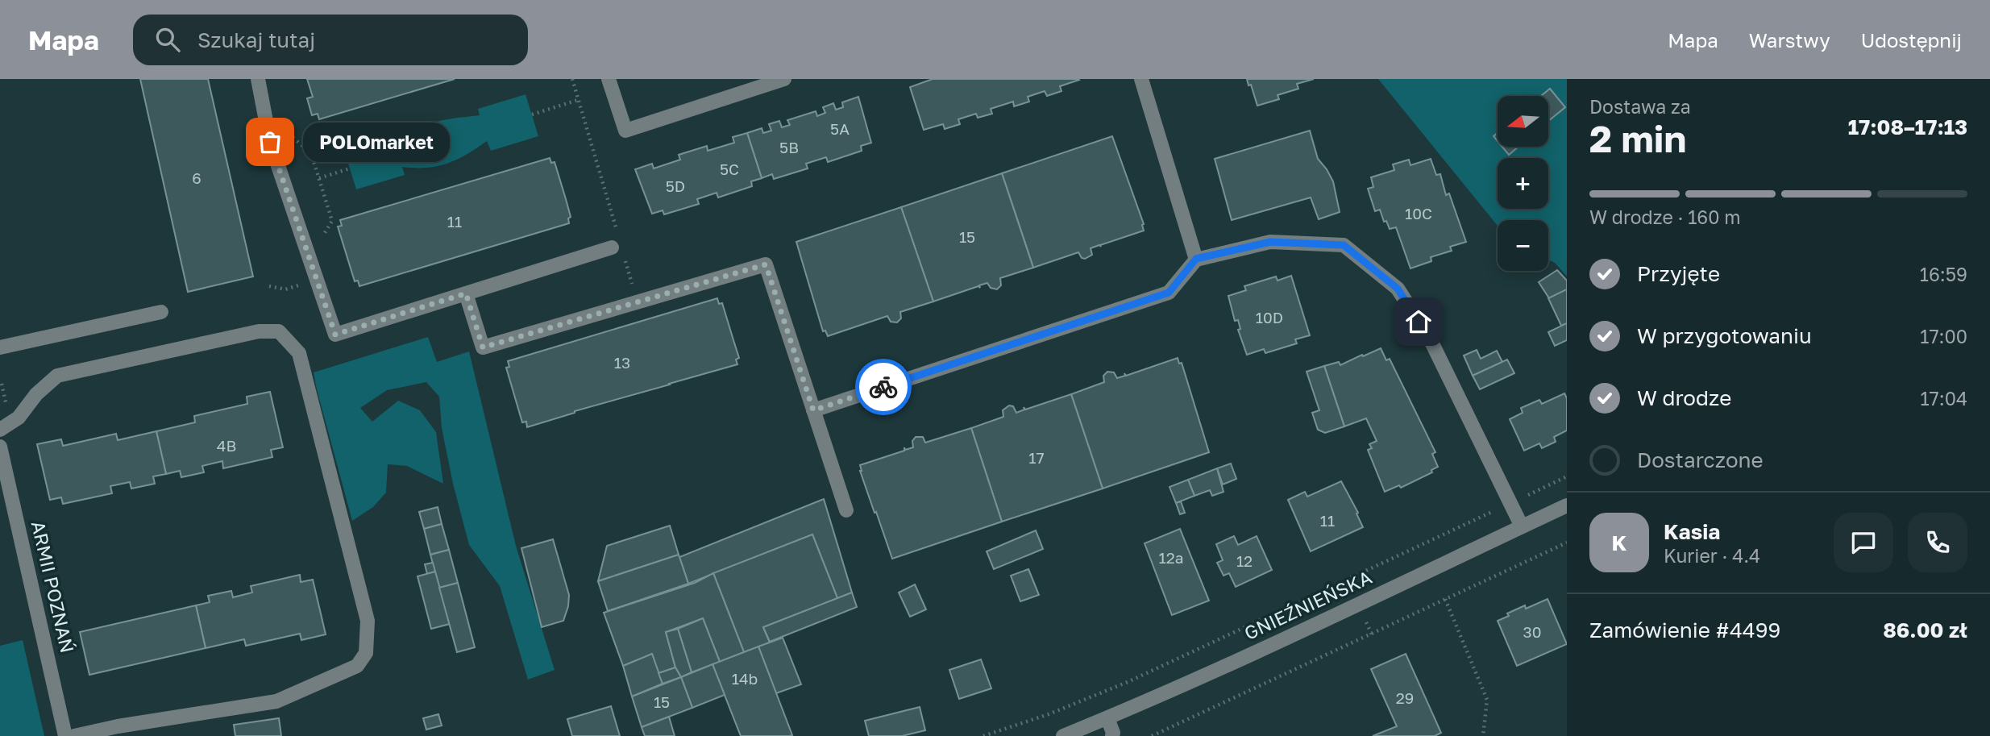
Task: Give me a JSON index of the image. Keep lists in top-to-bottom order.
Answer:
{
  "streets": {
    "street": ["ARMII POZNAŃ", "GNIEŹNIEŃSKA"]
  },
  "places": ["POLOmarket"],
  "house_numbers": [
    "5A",
    "5B",
    "5C",
    "6",
    "5D",
    "10C",
    "11",
    "15",
    "10D",
    "13",
    "4B",
    "17",
    "11",
    "12a",
    "12",
    "30",
    "14b",
    "29",
    "15"
  ],
  "north": "left",
  "page": {
    "header": "Mapa",
    "search": "Szukaj tutaj",
    "nav": ["Mapa", "Warstwy", "Udostępnij"],
    "heading": ["2 min", "Dostawa za", "17:08–17:13"],
    "panel": [
      "Kasia",
      "Kurier · 4.4",
      "Zamówienie #4499",
      "86.00 zł"
    ],
    "map_buttons": ["+", "−"],
    "bubble": "POLOmarket",
    "bar": "W drodze · 160 m",
    "list": [
      ["Przyjęte", "16:59"],
      ["W przygotowaniu", "17:00"],
      ["W drodze", "17:04"],
      "Dostarczone"
    ],
    "round": "K"
  }
}
